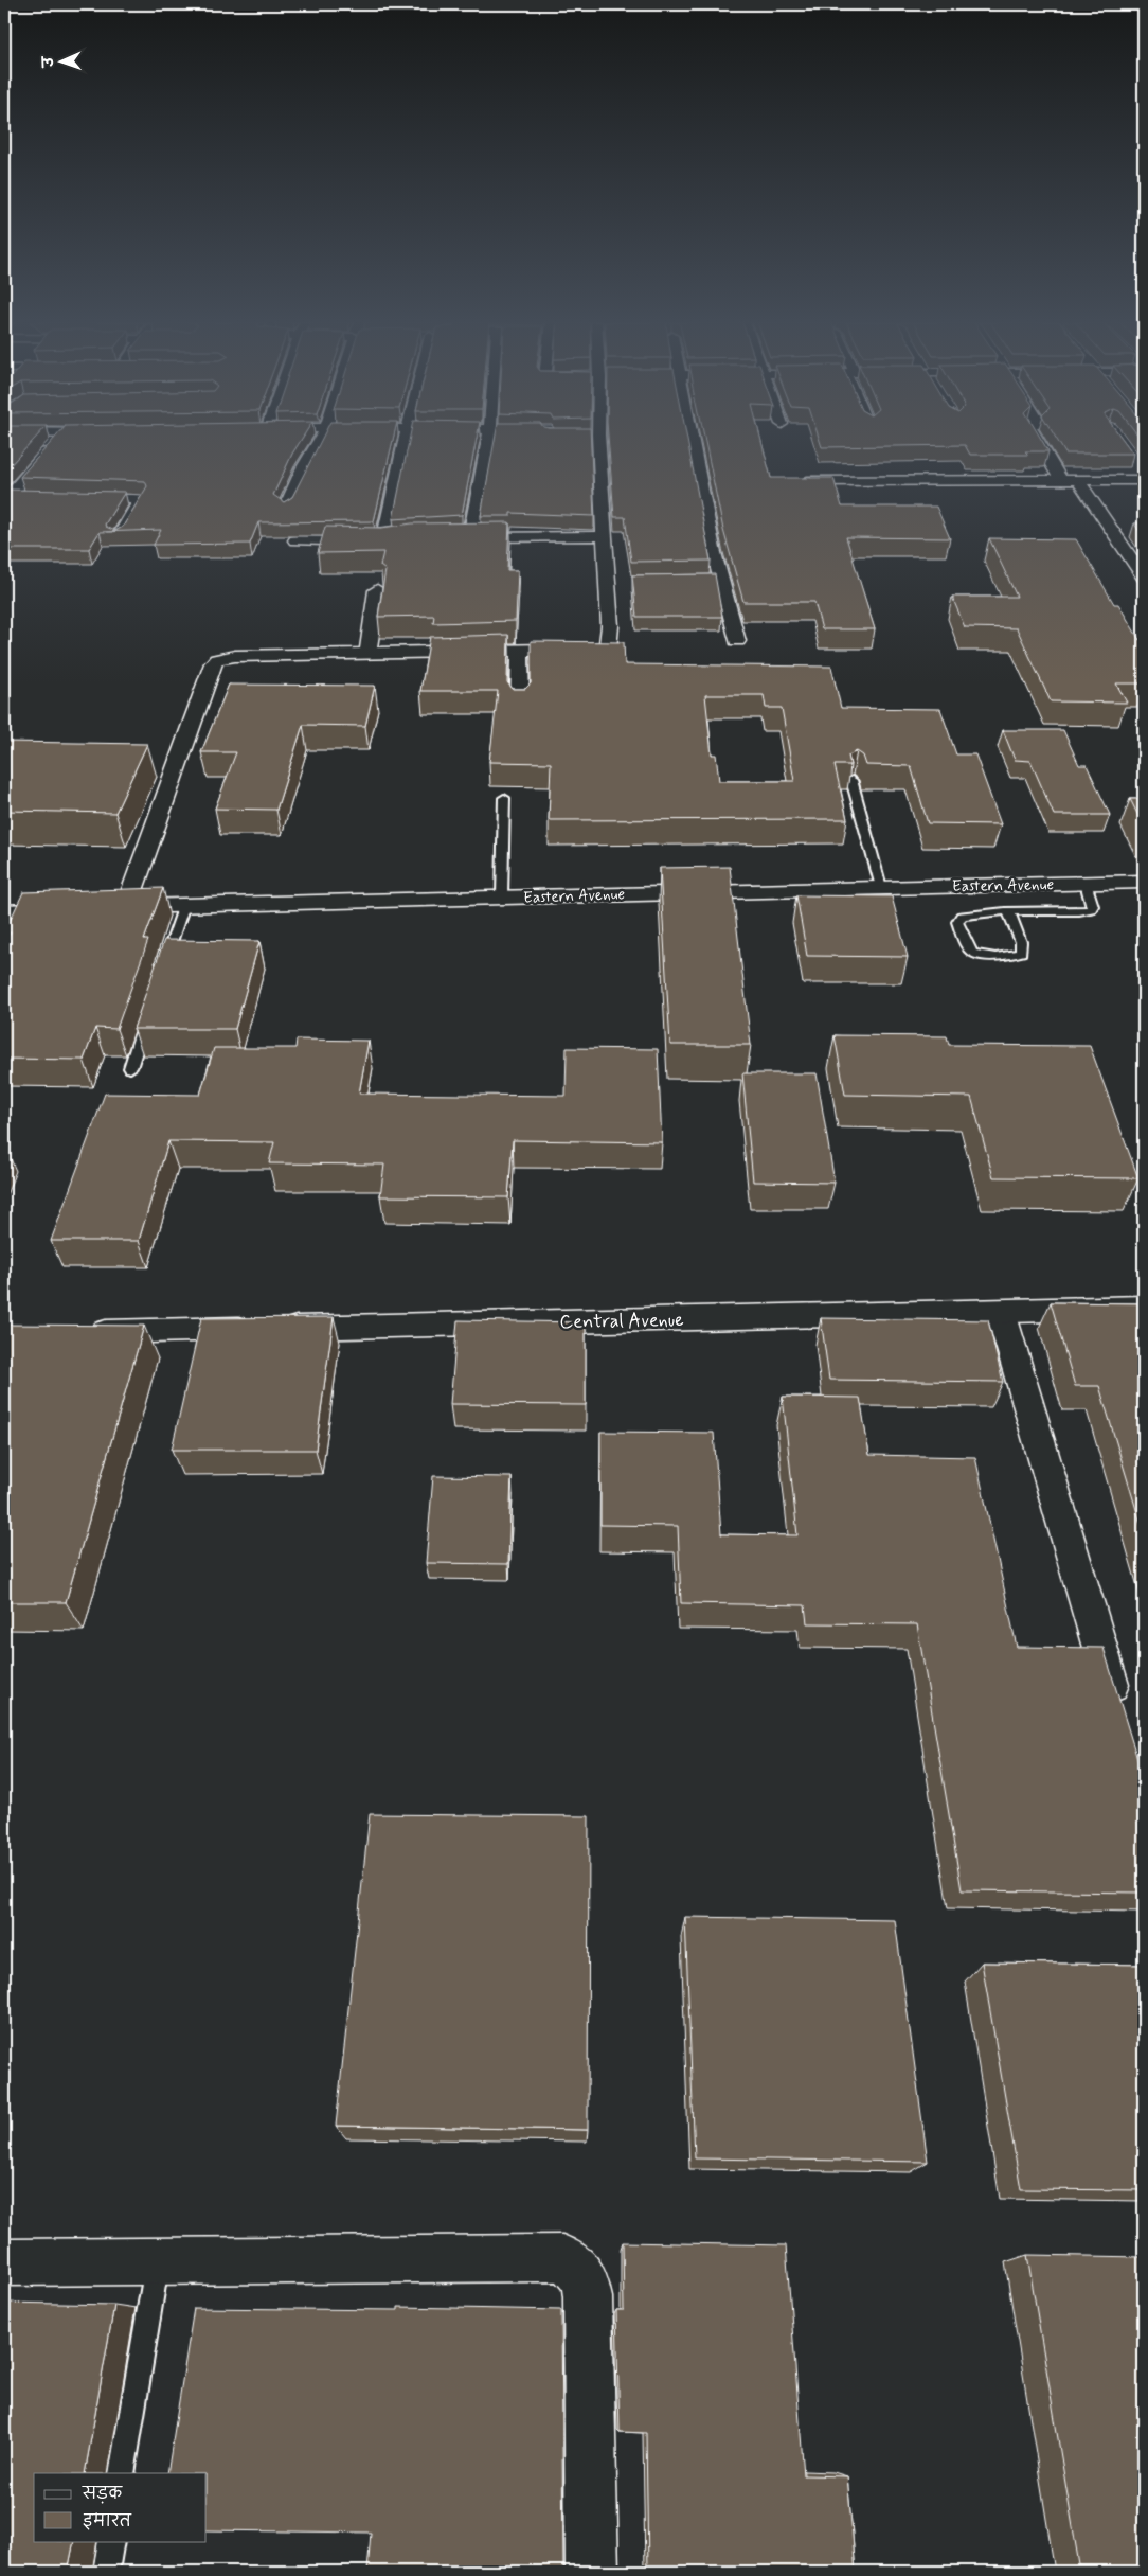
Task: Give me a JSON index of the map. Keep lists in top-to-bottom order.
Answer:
{
  "streets": {
    "street": ["Eastern Avenue", "Central Avenue"]
  },
  "legend": ["सड़क", "इमारत"],
  "north": "left"
}
